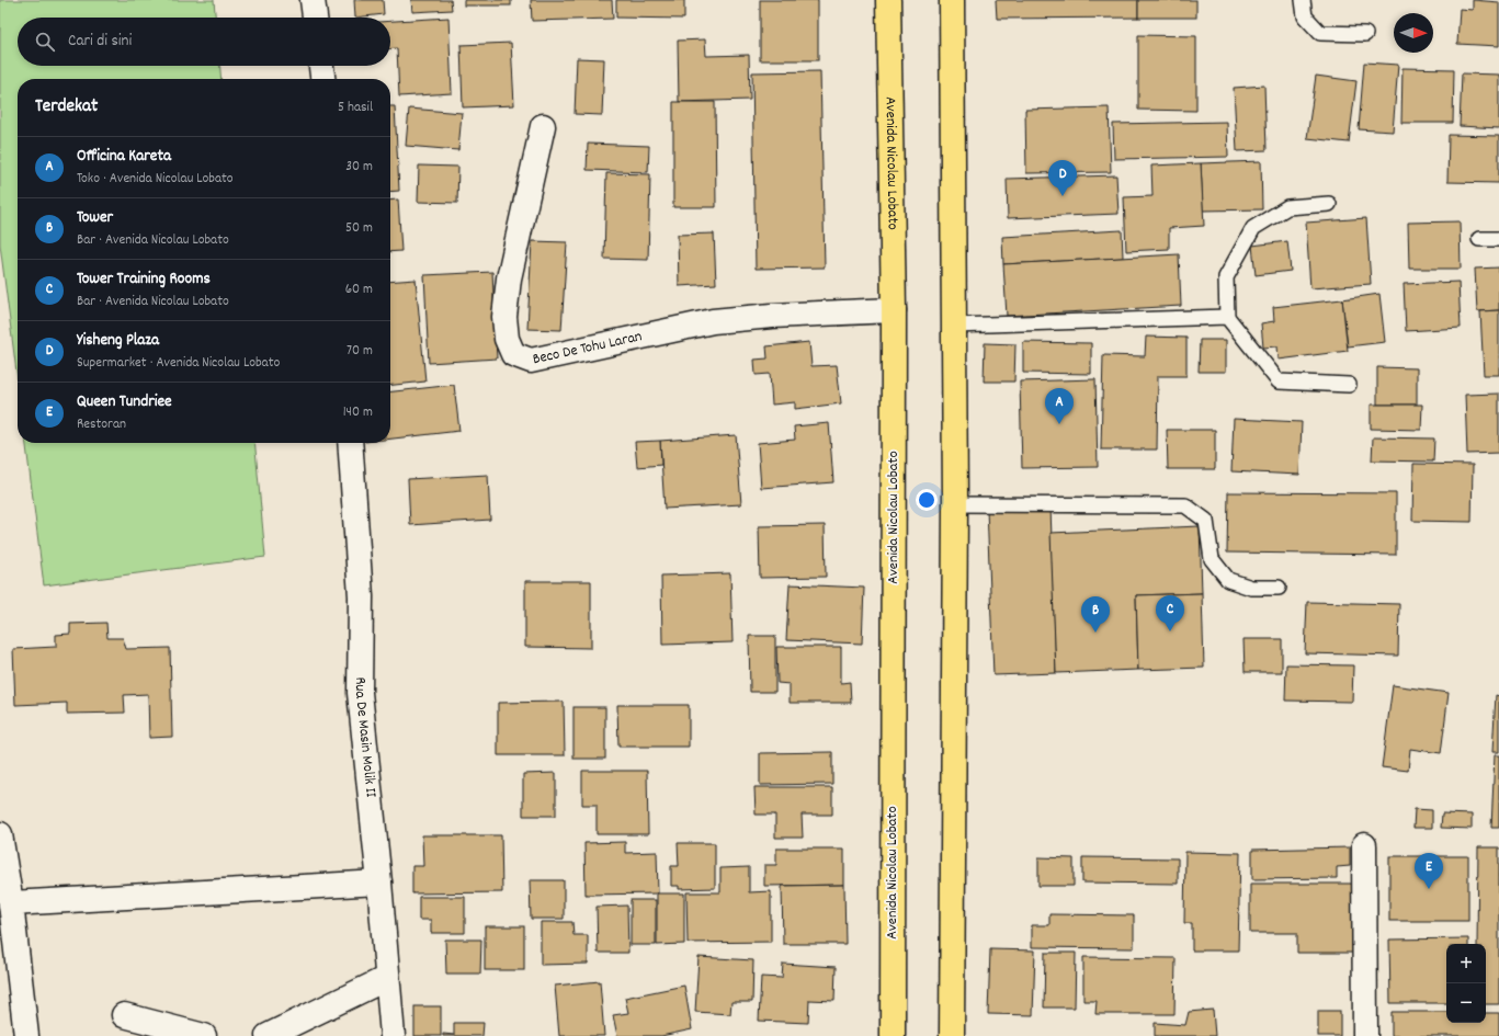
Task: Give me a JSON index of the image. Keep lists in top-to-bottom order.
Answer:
{
  "streets": {
    "main road": ["Avenida Nicolau Lobato"],
    "street": ["Beco De Tohu Laran", "Rua De Masin Molik II"]
  },
  "crossings": [
    ["Avenida Nicolau Lobato", "Beco De Tohu Laran"]
  ],
  "north": "right",
  "page": {
    "search": "Cari di sini",
    "heading": ["Terdekat", "5 hasil"],
    "list": [
      {
        "mark": "A",
        "name": "Officina Kareta",
        "note": "Toko · Avenida Nicolau Lobato",
        "value": "30 m"
      },
      {
        "mark": "B",
        "name": "Tower",
        "note": "Bar · Avenida Nicolau Lobato",
        "value": "50 m"
      },
      {
        "mark": "C",
        "name": "Tower Training Rooms",
        "note": "Bar · Avenida Nicolau Lobato",
        "value": "60 m"
      },
      {
        "mark": "D",
        "name": "Yisheng Plaza",
        "note": "Supermarket · Avenida Nicolau Lobato",
        "value": "70 m"
      },
      {
        "mark": "E",
        "name": "Queen Tundriee",
        "note": "Restoran",
        "value": "140 m"
      }
    ],
    "pins": [
      "D",
      "A",
      "C",
      "B",
      "E"
    ],
    "map_buttons": ["+", "−"]
  }
}
